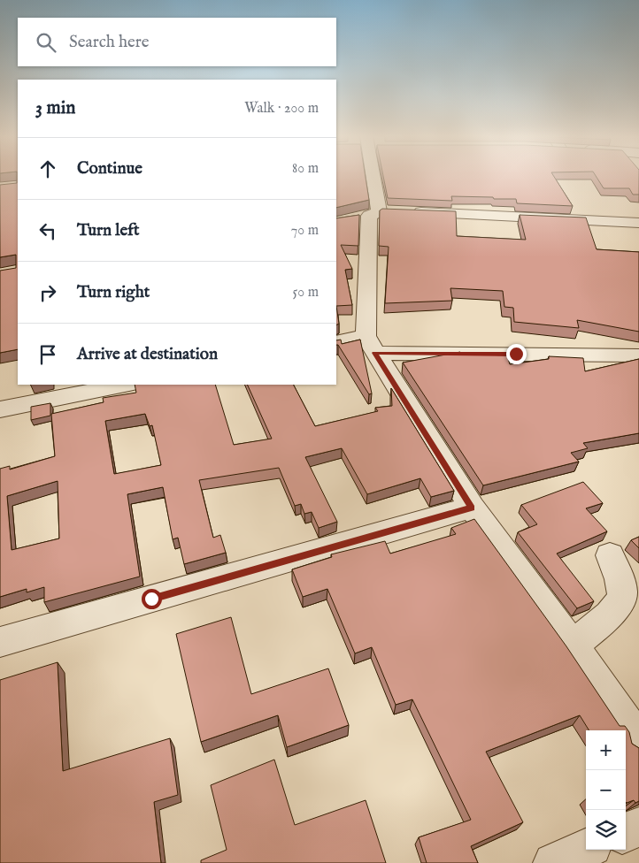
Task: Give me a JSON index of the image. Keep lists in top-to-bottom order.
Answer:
{
  "page": {
    "search": "Search here",
    "heading": ["3 min", "Walk · 200 m"],
    "list": [
      ["Continue", "80 m"],
      ["Turn left", "70 m"],
      ["Turn right", "50 m"],
      "Arrive at destination"
    ],
    "map_buttons": ["+", "−"]
  }
}
